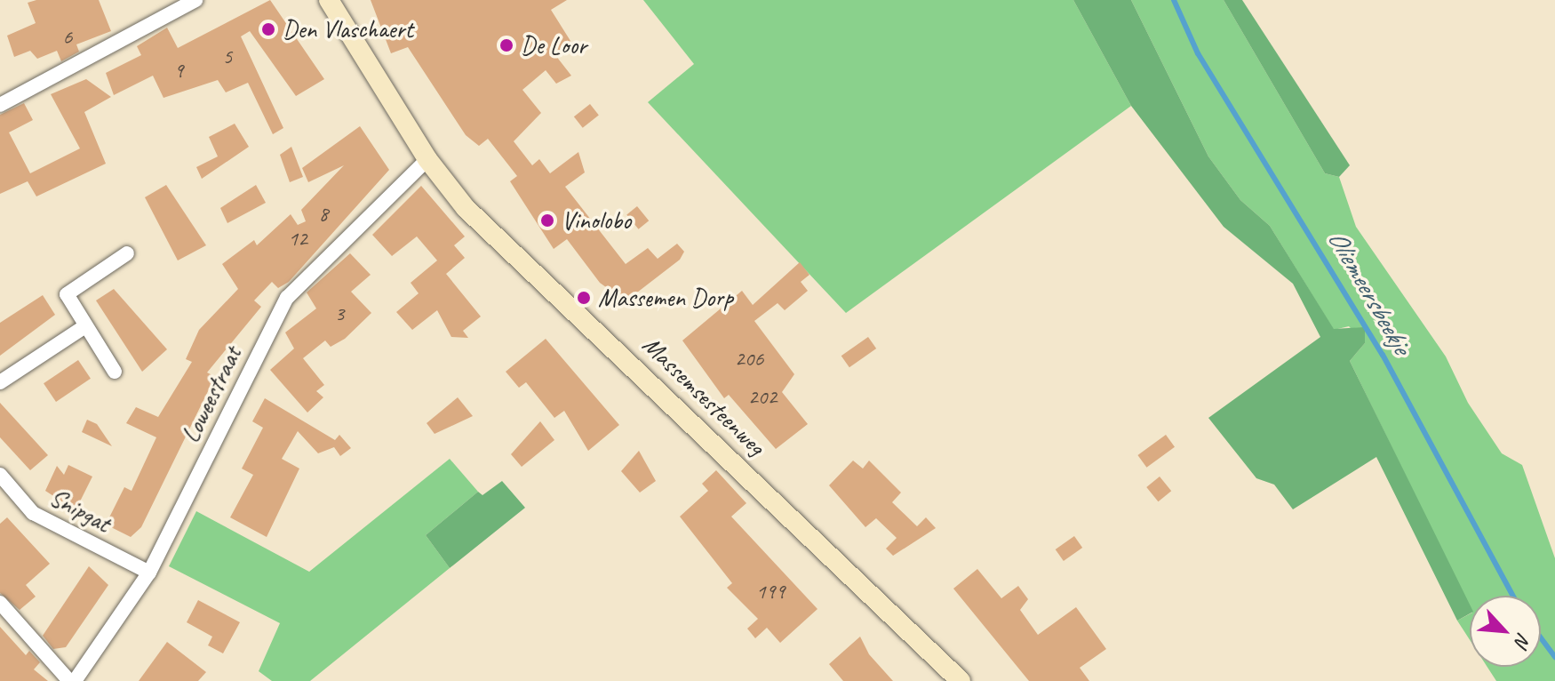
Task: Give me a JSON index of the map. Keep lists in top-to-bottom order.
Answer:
{
  "streets": {
    "main road": ["Massemsesteenweg"],
    "street": ["Loweestraat", "Snipgat"]
  },
  "crossings": [
    ["Loweestraat", "Massemsesteenweg"],
    ["Loweestraat", "Snipgat"]
  ],
  "water": ["Oliemeersbeekje"],
  "places": [
    "Den Vlaschaert",
    "De Loor",
    "Vinolobo",
    "Massemen Dorp"
  ],
  "house_numbers": [
    "6",
    "5",
    "9",
    "8",
    "12",
    "3",
    "206",
    "202",
    "199"
  ],
  "north": "bottom right"
}
